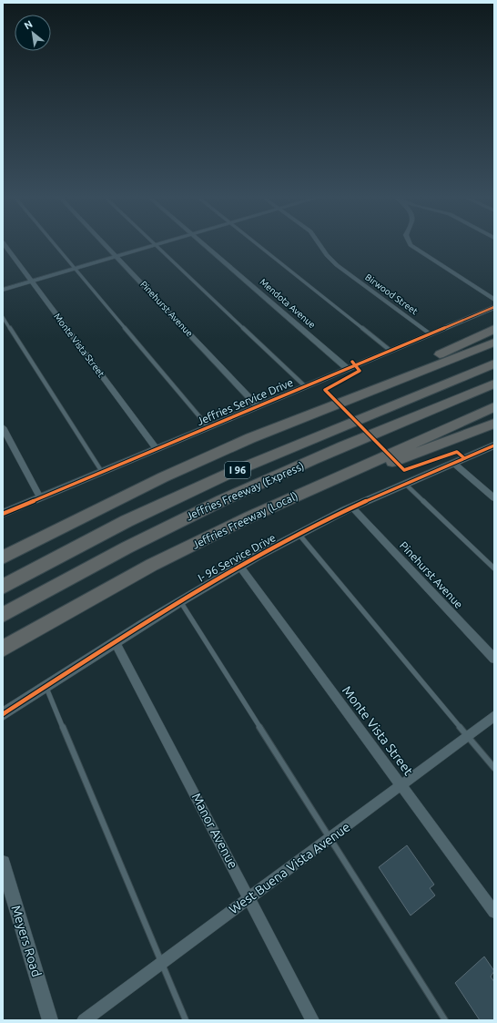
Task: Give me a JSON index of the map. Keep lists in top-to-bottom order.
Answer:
{
  "streets": {
    "highway": ["I 96", "Jeffries Freeway (Express)", "Jeffries Freeway (Local)"],
    "street": [
      "Birwood Street",
      "Mendota Avenue",
      "Pinehurst Avenue",
      "Monte Vista Street",
      "Jeffries Service Drive",
      "I- 96 Service Drive",
      "Manor Avenue",
      "West Buena Vista Avenue",
      "Meyers Road"
    ]
  },
  "crossings": [
    ["Birwood Street", "Jeffries Service Drive"],
    ["Mendota Avenue", "Jeffries Service Drive"],
    ["Pinehurst Avenue", "Jeffries Service Drive"],
    ["Pinehurst Avenue", "I- 96 Service Drive"],
    ["Monte Vista Street", "Jeffries Service Drive"],
    ["Monte Vista Street", "I- 96 Service Drive"],
    ["Monte Vista Street", "West Buena Vista Avenue"],
    ["I- 96 Service Drive", "Manor Avenue"],
    ["Manor Avenue", "West Buena Vista Avenue"]
  ],
  "north": "top left"
}
